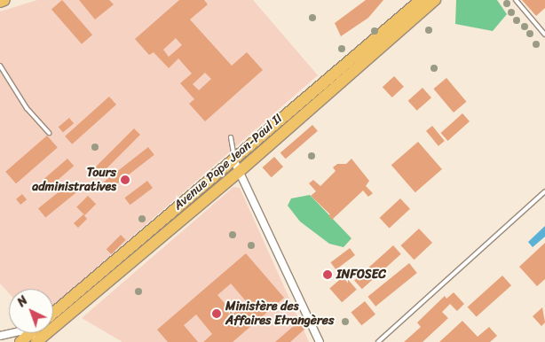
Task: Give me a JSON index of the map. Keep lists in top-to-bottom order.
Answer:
{
  "streets": {
    "main road": ["Avenue Pape Jean-Paul II"]
  },
  "places": ["Tours administratives", "INFOSEC", "Ministère des Affaires Etrangères"],
  "north": "top left"
}
